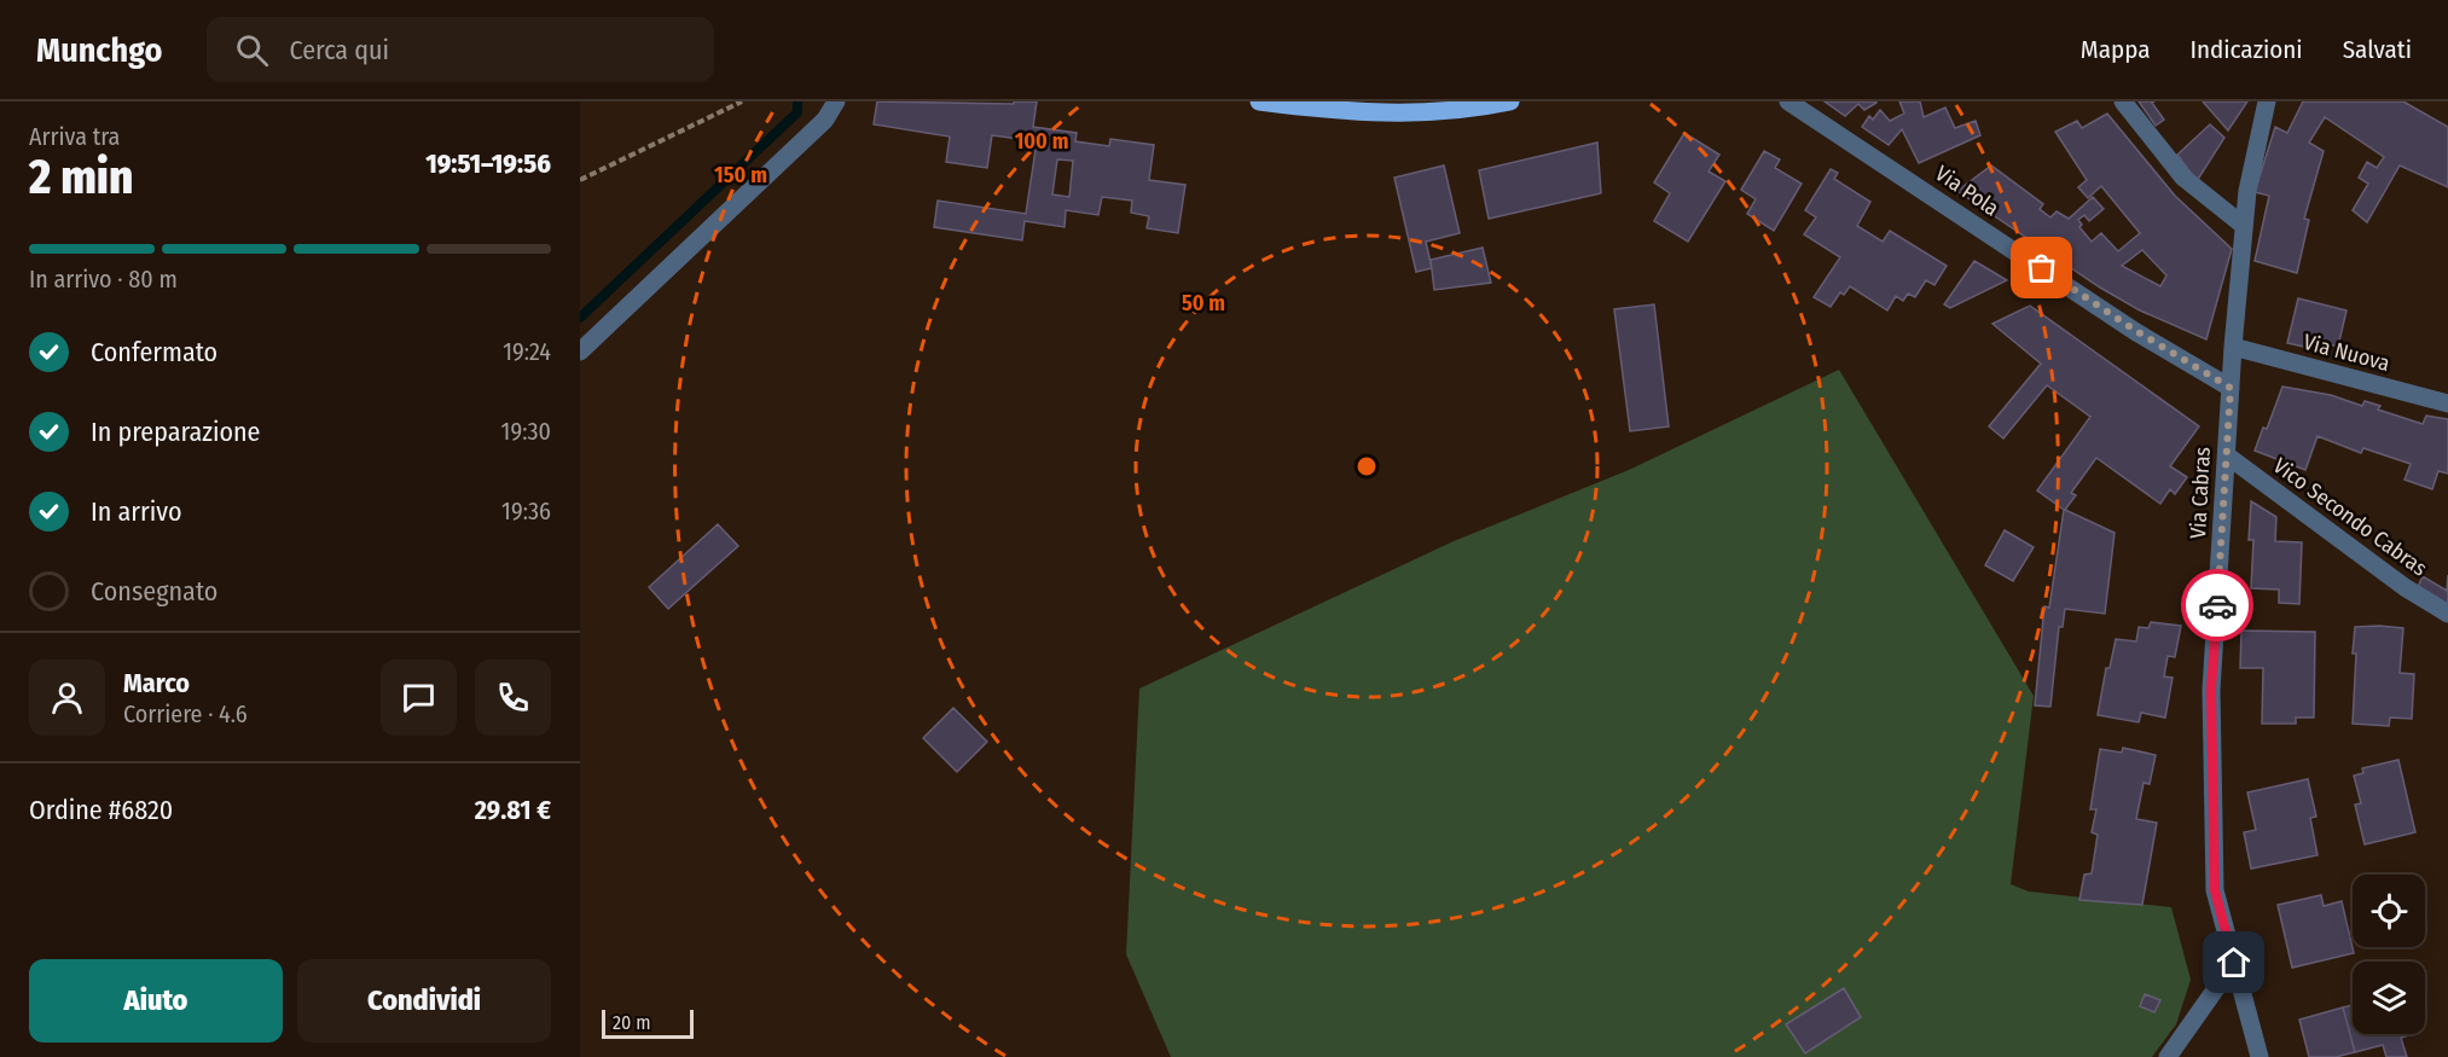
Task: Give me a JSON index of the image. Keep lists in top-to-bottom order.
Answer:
{
  "streets": {
    "street": [
      "Via Pola",
      "Via Nuova",
      "Via Cabras",
      "Vico Secondo Cabras"
    ]
  },
  "crossings": [
    ["Via Pola", "Via Cabras"],
    ["Via Nuova", "Via Cabras"],
    ["Via Cabras", "Vico Secondo Cabras"]
  ],
  "scale_bar": "20 m",
  "page": {
    "header": "Munchgo",
    "search": "Cerca qui",
    "nav": ["Mappa", "Indicazioni", "Salvati"],
    "heading": ["2 min", "Arriva tra", "19:51–19:56"],
    "panel": [
      "Marco",
      "Corriere · 4.6",
      "Ordine #6820",
      "29.81 €"
    ],
    "bar": "In arrivo · 80 m",
    "list": [
      ["Confermato", "19:24"],
      ["In preparazione", "19:30"],
      ["In arrivo", "19:36"],
      "Consegnato"
    ],
    "buttons": ["Aiuto", "Condividi"],
    "scale": "20 m"
  },
  "rings": ["100 m", "150 m", "50 m"]
}
